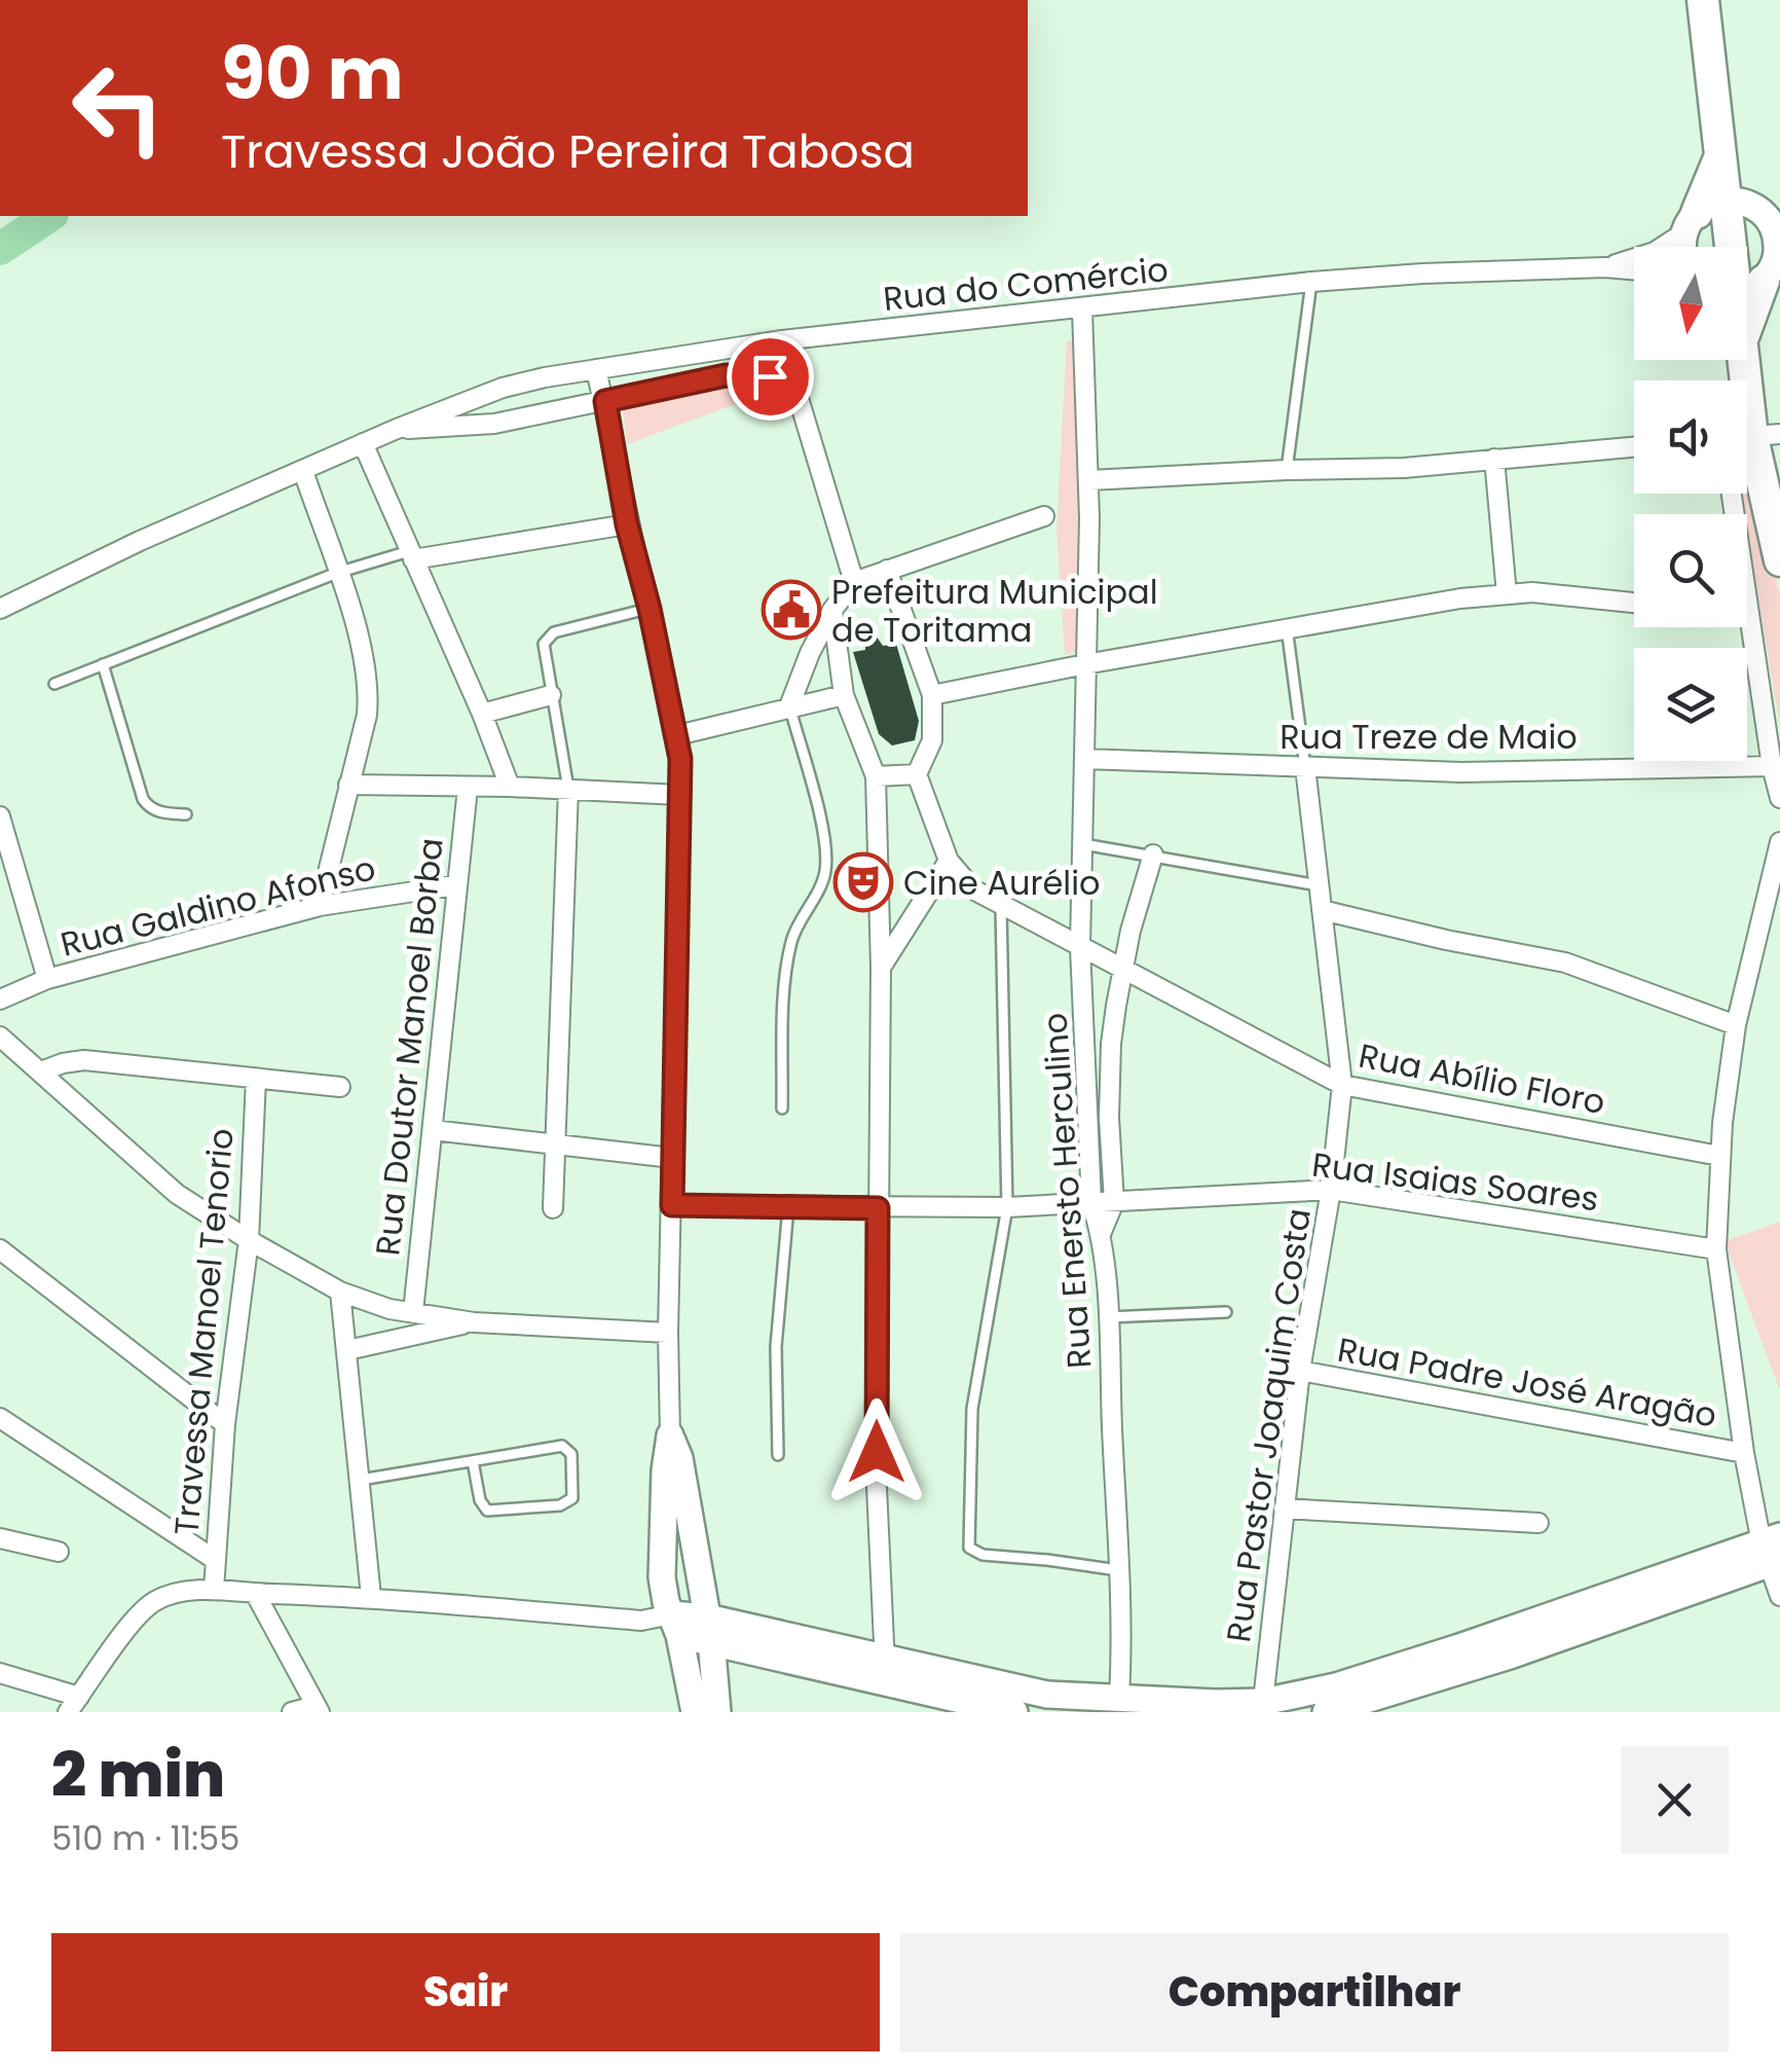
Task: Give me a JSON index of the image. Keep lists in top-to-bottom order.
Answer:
{
  "streets": {
    "street": [
      "Rua do Comércio",
      "Rua Treze de Maio",
      "Rua Galdino Afonso",
      "Rua Doutor Manoel Borba",
      "Rua Abílio Floro",
      "Rua Isaias Soares",
      "Rua Enersto Herculino",
      "Travessa Manoel Tenorio",
      "Rua Padre José Aragão",
      "Rua Pastor Joaquim Costa"
    ]
  },
  "crossings": [
    ["Rua do Comércio", "Rua Enersto Herculino"],
    ["Rua Treze de Maio", "Rua Enersto Herculino"],
    ["Rua Treze de Maio", "Rua Pastor Joaquim Costa"],
    ["Rua Galdino Afonso", "Rua Doutor Manoel Borba"],
    ["Rua Abílio Floro", "Rua Enersto Herculino"],
    ["Rua Abílio Floro", "Rua Pastor Joaquim Costa"],
    ["Rua Isaias Soares", "Rua Enersto Herculino"],
    ["Rua Isaias Soares", "Rua Pastor Joaquim Costa"],
    ["Rua Padre José Aragão", "Rua Pastor Joaquim Costa"]
  ],
  "places": {
    "public building": ["Prefeitura Municipal de Toritama"],
    "theatre": ["Cine Aurélio"]
  },
  "north": "bottom",
  "page": {
    "turn": ["90 m", "Travessa João Pereira Tabosa"],
    "heading": ["2 min", "510 m · 11:55"],
    "buttons": ["Sair", "Compartilhar"]
  }
}
